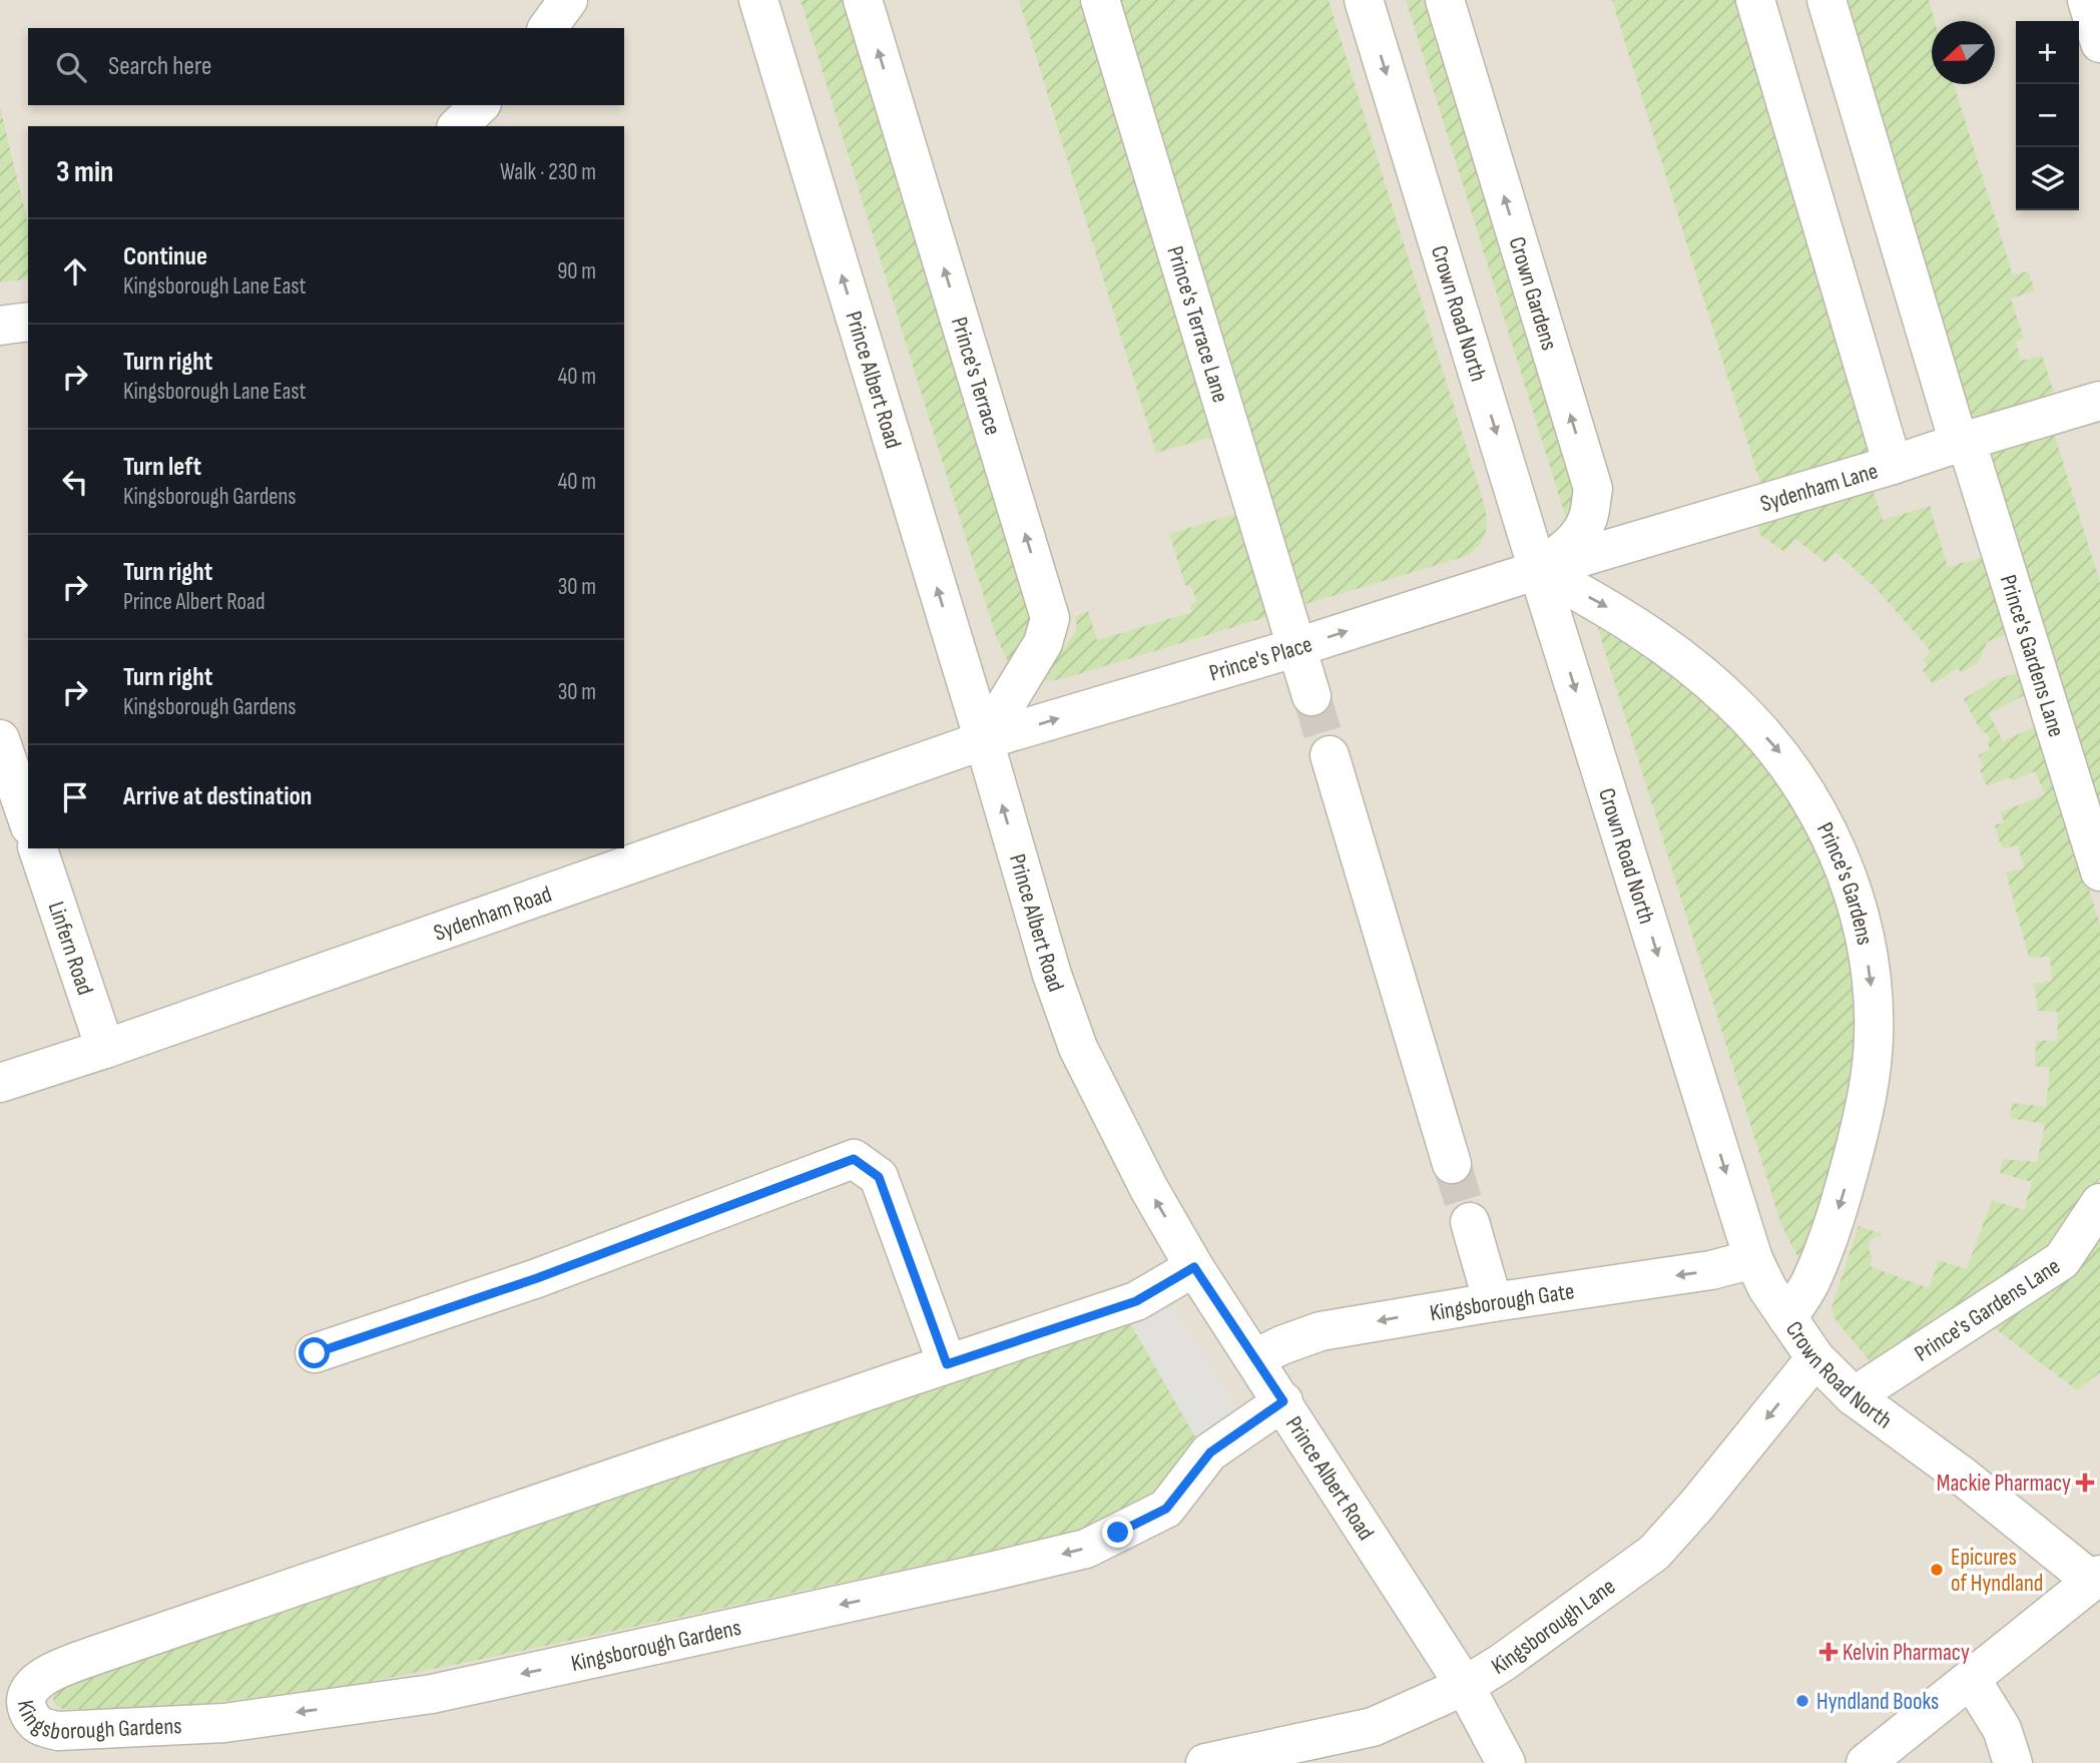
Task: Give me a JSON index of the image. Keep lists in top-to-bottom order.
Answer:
{
  "streets": {
    "street": [
      "Crown Gardens",
      "Crown Road North",
      "Prince's Terrace Lane",
      "Prince's Terrace",
      "Prince Albert Road",
      "Sydenham Lane",
      "Prince's Gardens Lane",
      "Prince's Place",
      "Prince's Gardens",
      "Sydenham Road",
      "Linfern Road",
      "Kingsborough Gate",
      "Kingsborough Lane",
      "Kingsborough Gardens"
    ]
  },
  "crossings": [
    ["Crown Gardens", "Crown Road North"],
    ["Crown Gardens", "Sydenham Lane"],
    ["Crown Gardens", "Prince's Place"],
    ["Crown Gardens", "Prince's Gardens"],
    ["Crown Road North", "Sydenham Lane"],
    ["Crown Road North", "Prince's Gardens Lane"],
    ["Crown Road North", "Prince's Place"],
    ["Crown Road North", "Prince's Gardens"],
    ["Crown Road North", "Kingsborough Gate"],
    ["Crown Road North", "Kingsborough Lane"],
    ["Prince's Terrace Lane", "Prince's Place"],
    ["Prince's Terrace", "Prince Albert Road"],
    ["Prince's Terrace", "Prince's Place"],
    ["Prince's Terrace", "Sydenham Road"],
    ["Prince Albert Road", "Prince's Place"],
    ["Prince Albert Road", "Sydenham Road"],
    ["Prince Albert Road", "Kingsborough Gate"],
    ["Prince Albert Road", "Kingsborough Lane"],
    ["Prince Albert Road", "Kingsborough Gardens"],
    ["Sydenham Lane", "Prince's Gardens Lane"],
    ["Sydenham Lane", "Prince's Place"],
    ["Sydenham Lane", "Prince's Gardens"],
    ["Prince's Place", "Prince's Gardens"],
    ["Prince's Place", "Sydenham Road"],
    ["Sydenham Road", "Linfern Road"]
  ],
  "one_way": [
    "Prince's Terrace",
    "Prince Albert Road",
    "Prince's Place",
    "Prince's Gardens",
    "Kingsborough Gate"
  ],
  "places": {
    "health": ["Mackie Pharmacy", "Kelvin Pharmacy"],
    "other": ["Epicures of Hyndland", "Hyndland Books"]
  },
  "north": "left",
  "page": {
    "map_buttons": ["+", "−"],
    "search": "Search here",
    "heading": ["3 min", "Walk · 230 m"],
    "list": [
      ["Continue", "Kingsborough Lane East", "90 m"],
      ["Turn right", "Kingsborough Lane East", "40 m"],
      ["Turn left", "Kingsborough Gardens", "40 m"],
      ["Turn right", "Prince Albert Road", "30 m"],
      ["Turn right", "Kingsborough Gardens", "30 m"],
      "Arrive at destination"
    ]
  }
}
